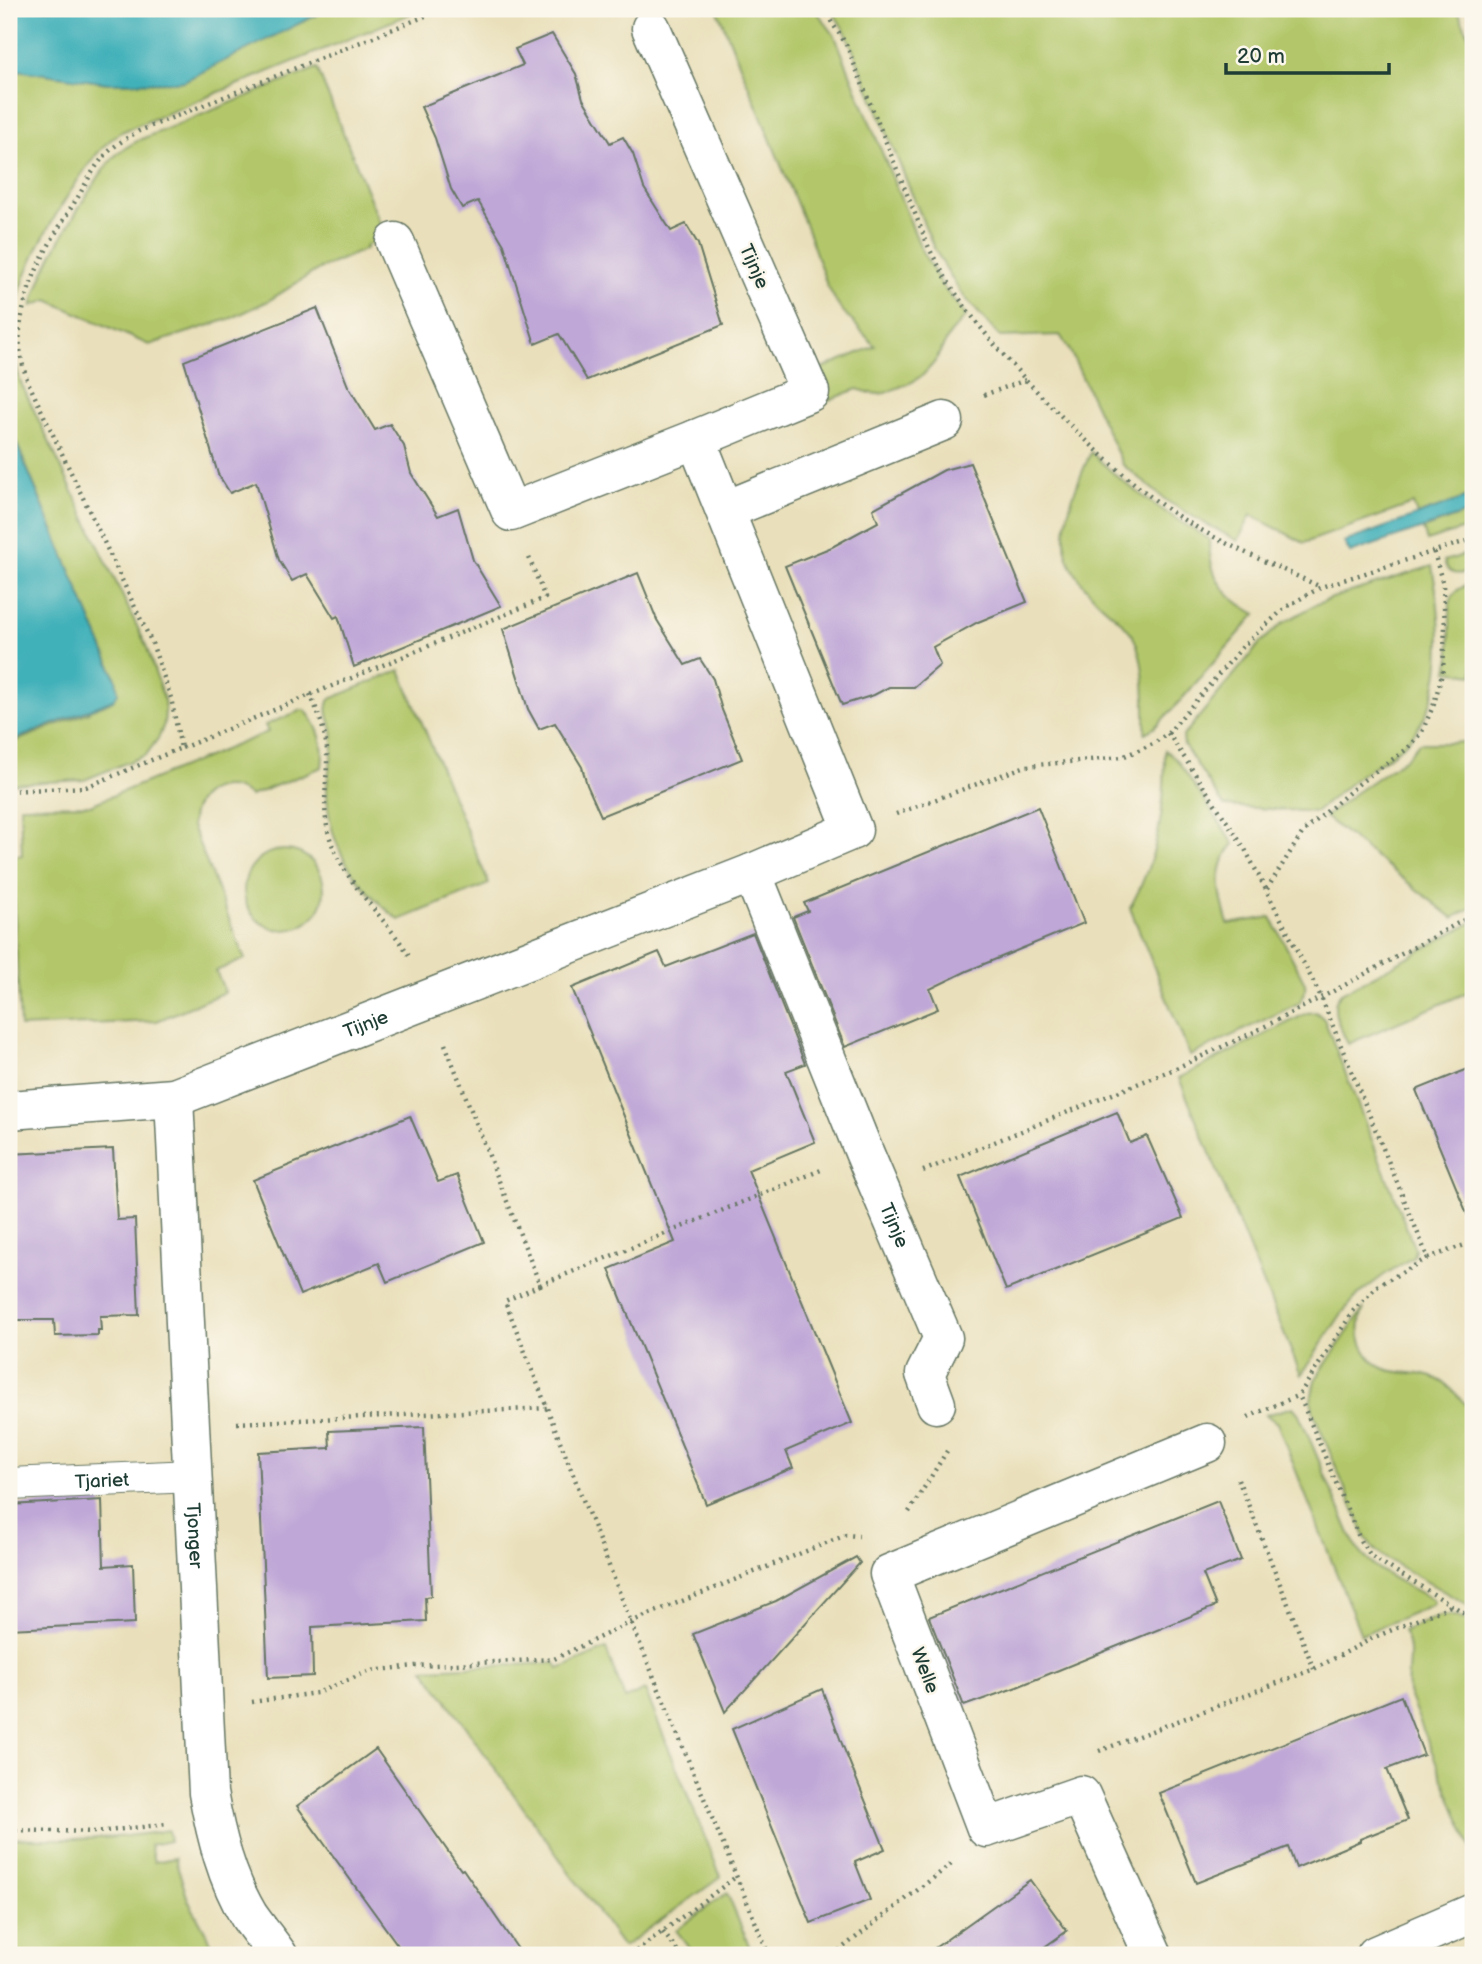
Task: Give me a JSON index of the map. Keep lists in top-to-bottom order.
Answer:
{
  "streets": {
    "street": ["Tijnje", "Tjonger", "Welle"],
    "lane": ["Tjariet"]
  },
  "crossings": [
    ["Tijnje", "Tjonger"],
    ["Tjariet", "Tjonger"]
  ],
  "scale_bar": "20 m"
}
